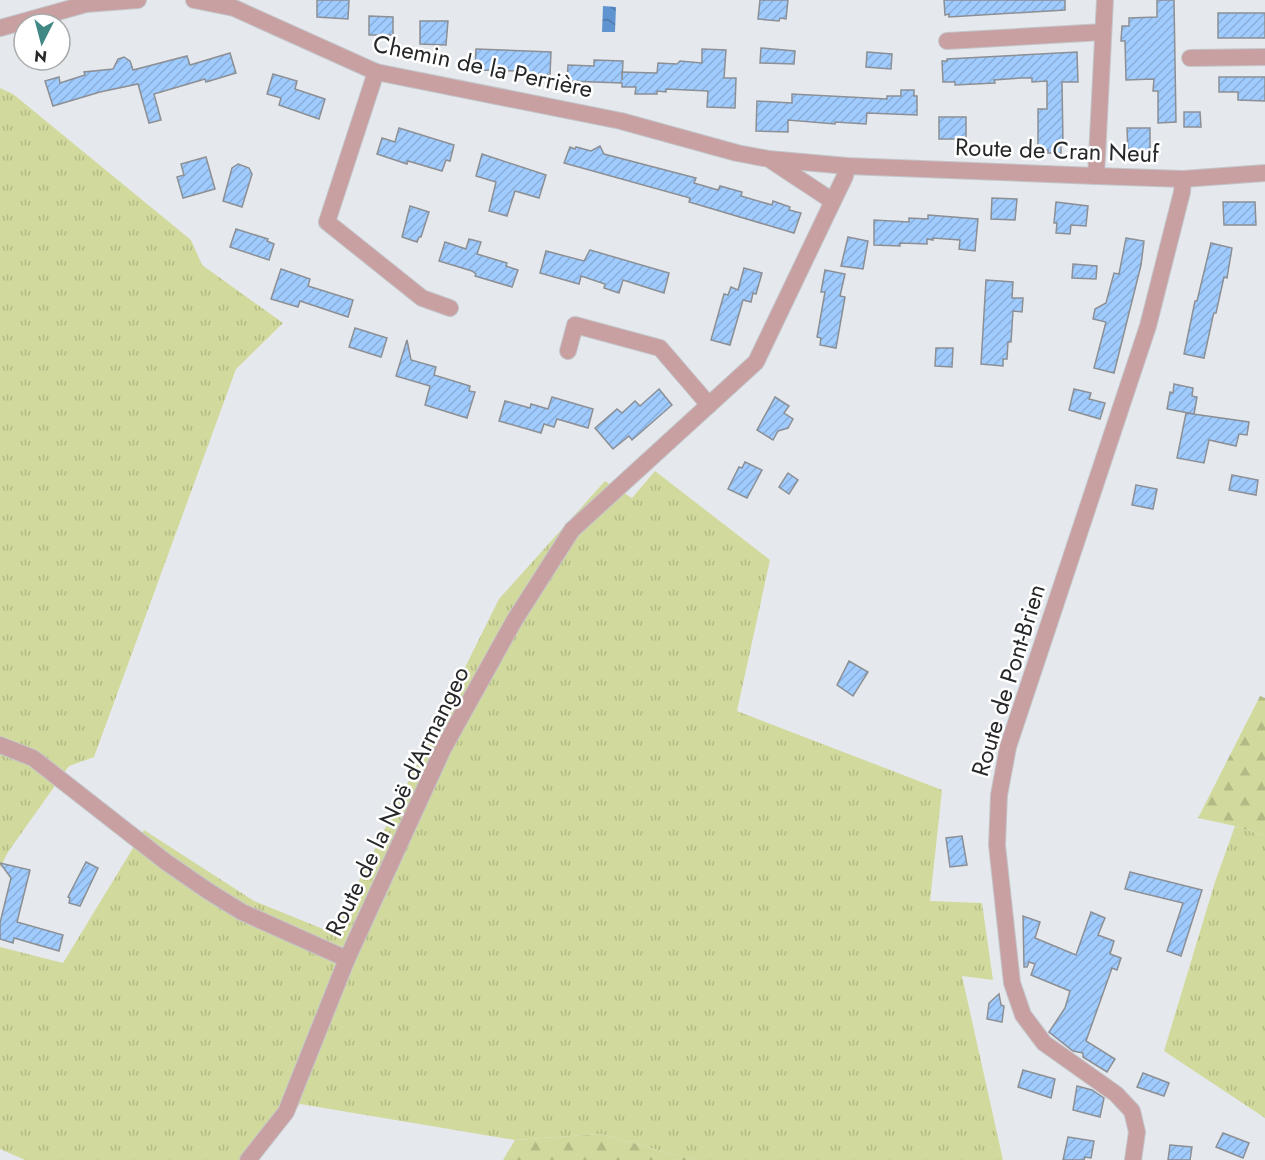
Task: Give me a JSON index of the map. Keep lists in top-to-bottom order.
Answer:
{
  "streets": {
    "street": [
      "Chemin de la Perrière",
      "Route de Cran Neuf",
      "Route de Pont-Brien",
      "Route de la Noë d'Armangeo"
    ]
  },
  "crossings": [
    ["Chemin de la Perrière", "Route de Cran Neuf"],
    ["Chemin de la Perrière", "Route de la Noë d'Armangeo"],
    ["Route de Cran Neuf", "Route de Pont-Brien"],
    ["Route de Cran Neuf", "Route de la Noë d'Armangeo"]
  ],
  "north": "bottom"
}
